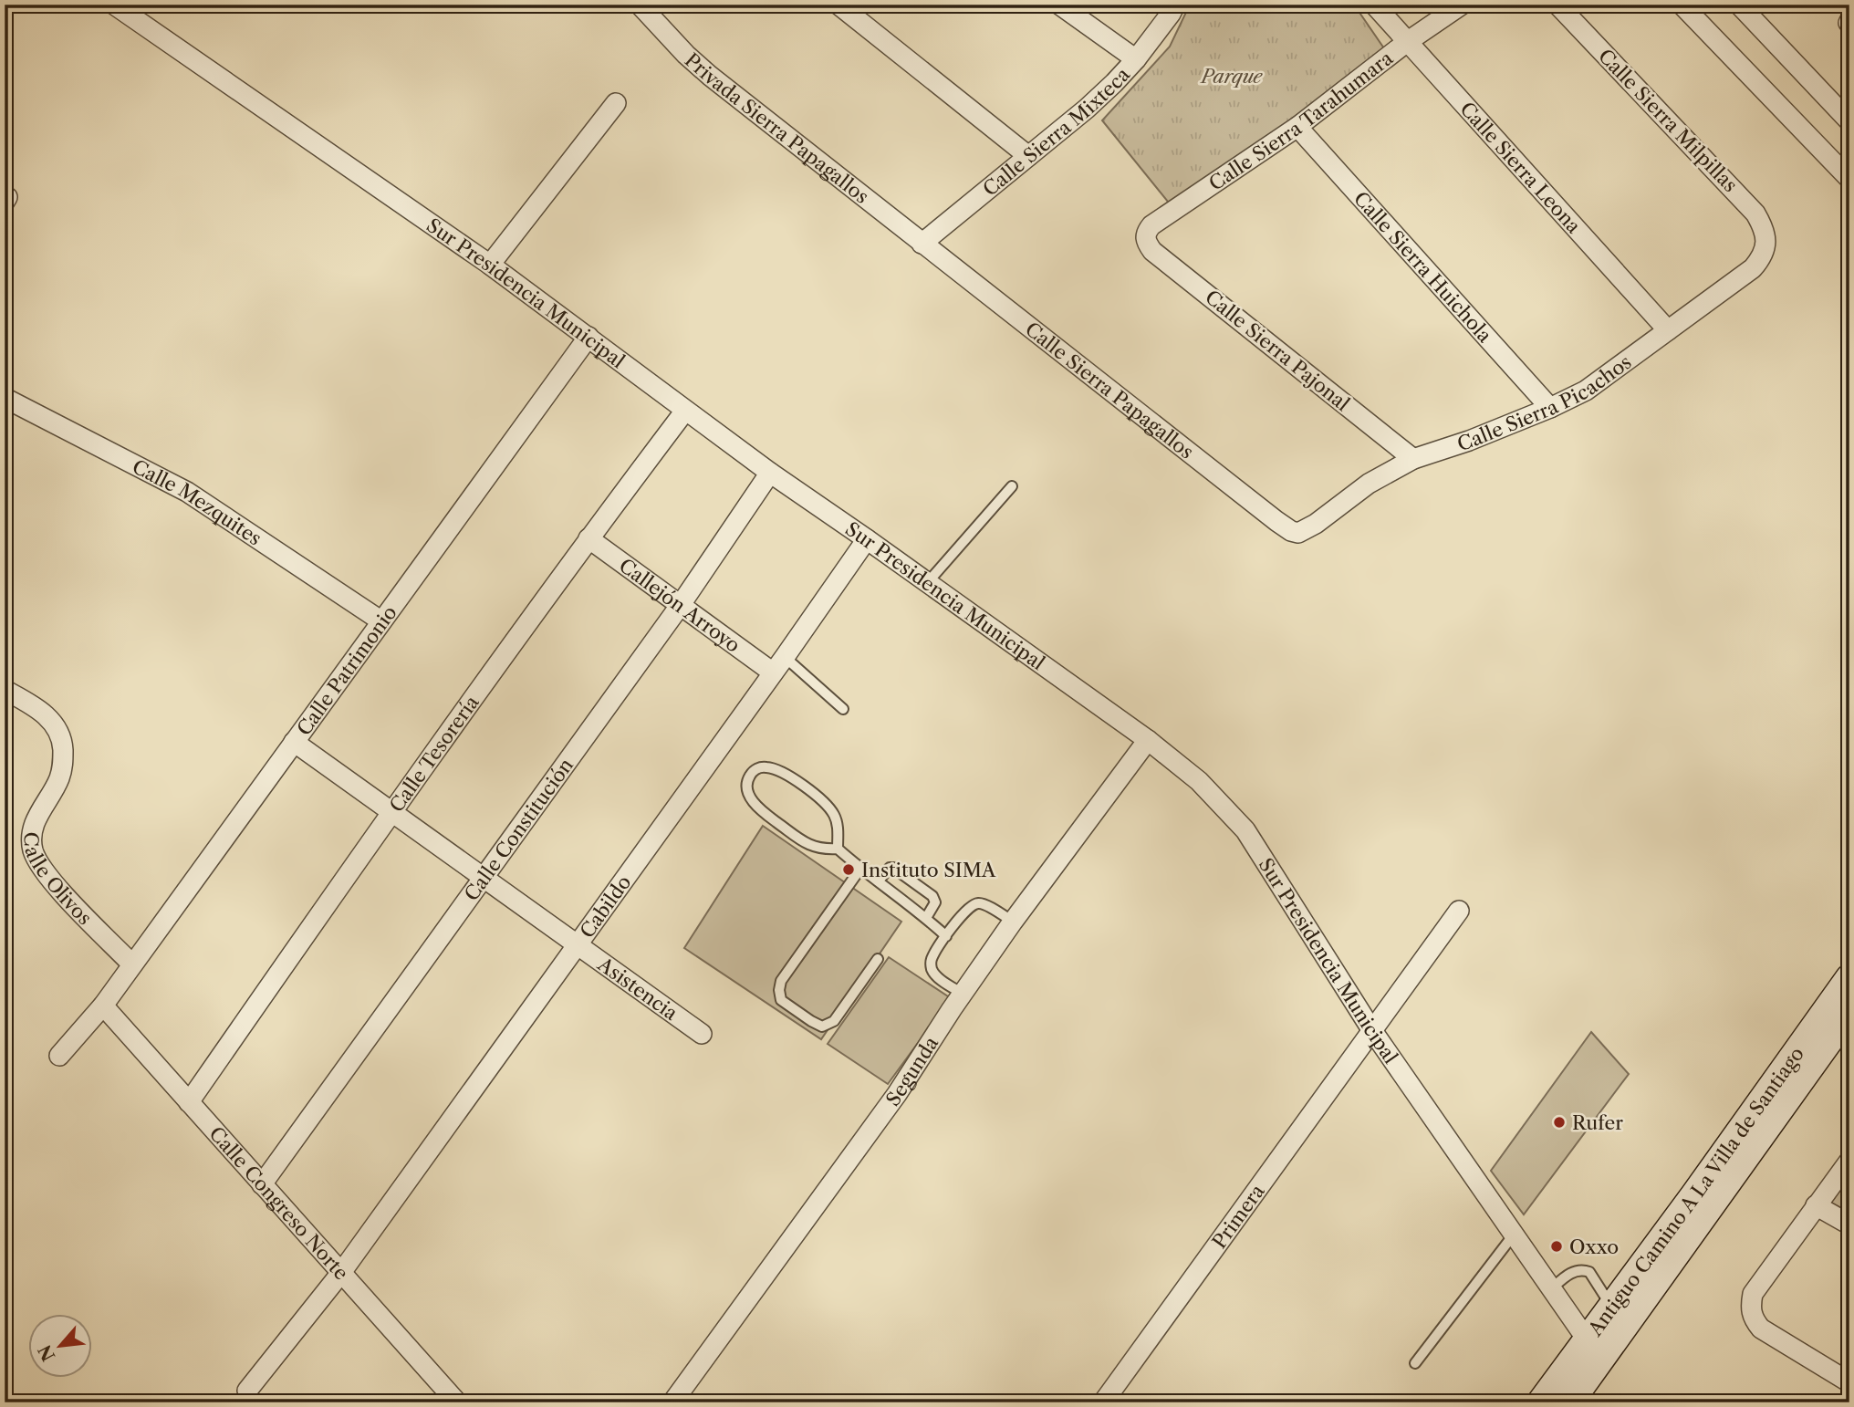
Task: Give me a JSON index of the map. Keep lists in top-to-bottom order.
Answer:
{
  "streets": {
    "street": [
      "Calle Sierra Tarahumara",
      "Calle Sierra Milpillas",
      "Privada Sierra Papagallos",
      "Calle Sierra Mixteca",
      "Calle Sierra Leona",
      "Calle Sierra Huichola",
      "Sur Presidencia Municipal",
      "Calle Sierra Pajonal",
      "Calle Sierra Papagallos",
      "Calle Sierra Picachos",
      "Calle Mezquites",
      "Callejón Arroyo",
      "Calle Patrimonio",
      "Calle Tesorería",
      "Calle Constitución",
      "Calle Olivos",
      "Cabildo",
      "Asistencia",
      "Segunda",
      "Antiguo Camino A La Villa de Santiago",
      "Calle Congreso Norte",
      "Primera"
    ]
  },
  "crossings": [
    ["Calle Sierra Tarahumara", "Calle Sierra Leona"],
    ["Calle Sierra Tarahumara", "Calle Sierra Huichola"],
    ["Calle Sierra Tarahumara", "Calle Sierra Pajonal"],
    ["Calle Sierra Milpillas", "Calle Sierra Picachos"],
    ["Privada Sierra Papagallos", "Calle Sierra Mixteca"],
    ["Privada Sierra Papagallos", "Calle Sierra Papagallos"],
    ["Calle Sierra Mixteca", "Calle Sierra Papagallos"],
    ["Calle Sierra Leona", "Calle Sierra Picachos"],
    ["Calle Sierra Huichola", "Calle Sierra Picachos"],
    ["Sur Presidencia Municipal", "Calle Patrimonio"],
    ["Sur Presidencia Municipal", "Calle Tesorería"],
    ["Sur Presidencia Municipal", "Calle Constitución"],
    ["Sur Presidencia Municipal", "Cabildo"],
    ["Sur Presidencia Municipal", "Segunda"],
    ["Sur Presidencia Municipal", "Antiguo Camino A La Villa de Santiago"],
    ["Sur Presidencia Municipal", "Primera"],
    ["Calle Sierra Pajonal", "Calle Sierra Picachos"],
    ["Calle Sierra Papagallos", "Calle Sierra Picachos"],
    ["Calle Mezquites", "Calle Patrimonio"],
    ["Callejón Arroyo", "Calle Tesorería"],
    ["Callejón Arroyo", "Calle Constitución"],
    ["Callejón Arroyo", "Cabildo"],
    ["Calle Patrimonio", "Calle Olivos"],
    ["Calle Patrimonio", "Asistencia"],
    ["Calle Patrimonio", "Calle Congreso Norte"],
    ["Calle Tesorería", "Asistencia"],
    ["Calle Tesorería", "Calle Congreso Norte"],
    ["Calle Constitución", "Asistencia"],
    ["Calle Constitución", "Calle Congreso Norte"],
    ["Cabildo", "Asistencia"],
    ["Cabildo", "Calle Congreso Norte"]
  ],
  "parks": ["Parque"],
  "places": ["Instituto SIMA", "Rufer", "Oxxo"],
  "north": "bottom left"
}
